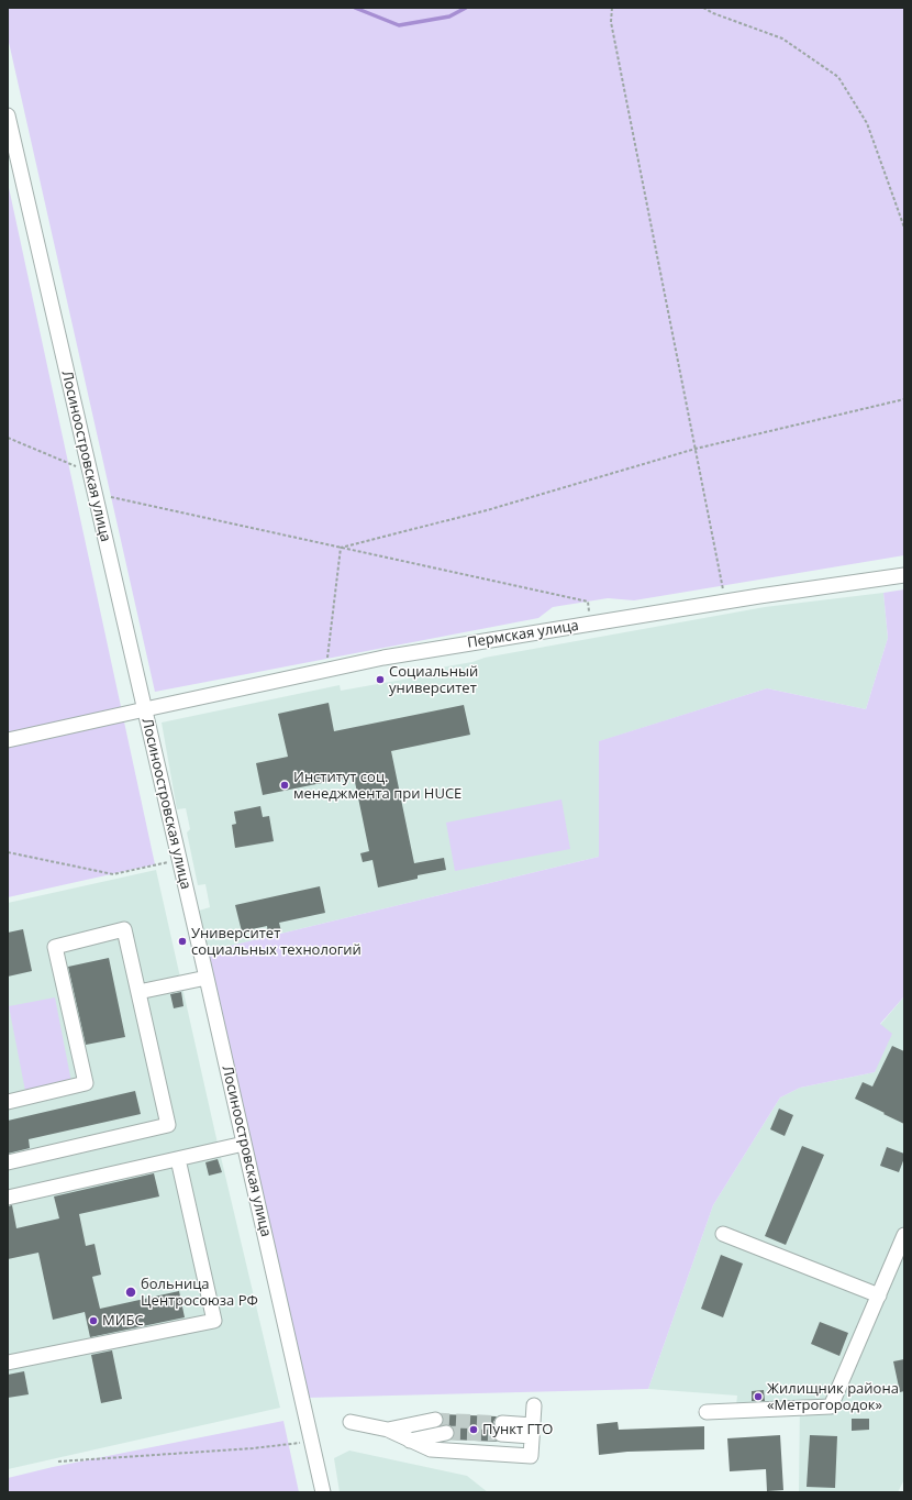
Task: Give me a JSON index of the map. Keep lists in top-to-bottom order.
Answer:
{
  "streets": {
    "street": ["Лосиноостровская улица", "Пермская улица"]
  },
  "crossings": [
    ["Лосиноостровская улица", "Пермская улица"]
  ],
  "places": [
    "Социальный университет",
    "Институт соц. менеджмента при HUCE",
    "Университет социальных технологий",
    "больница Центросоюза РФ",
    "МИБС",
    "Жилищник района «Метрогородок»",
    "Пункт ГТО"
  ]
}
